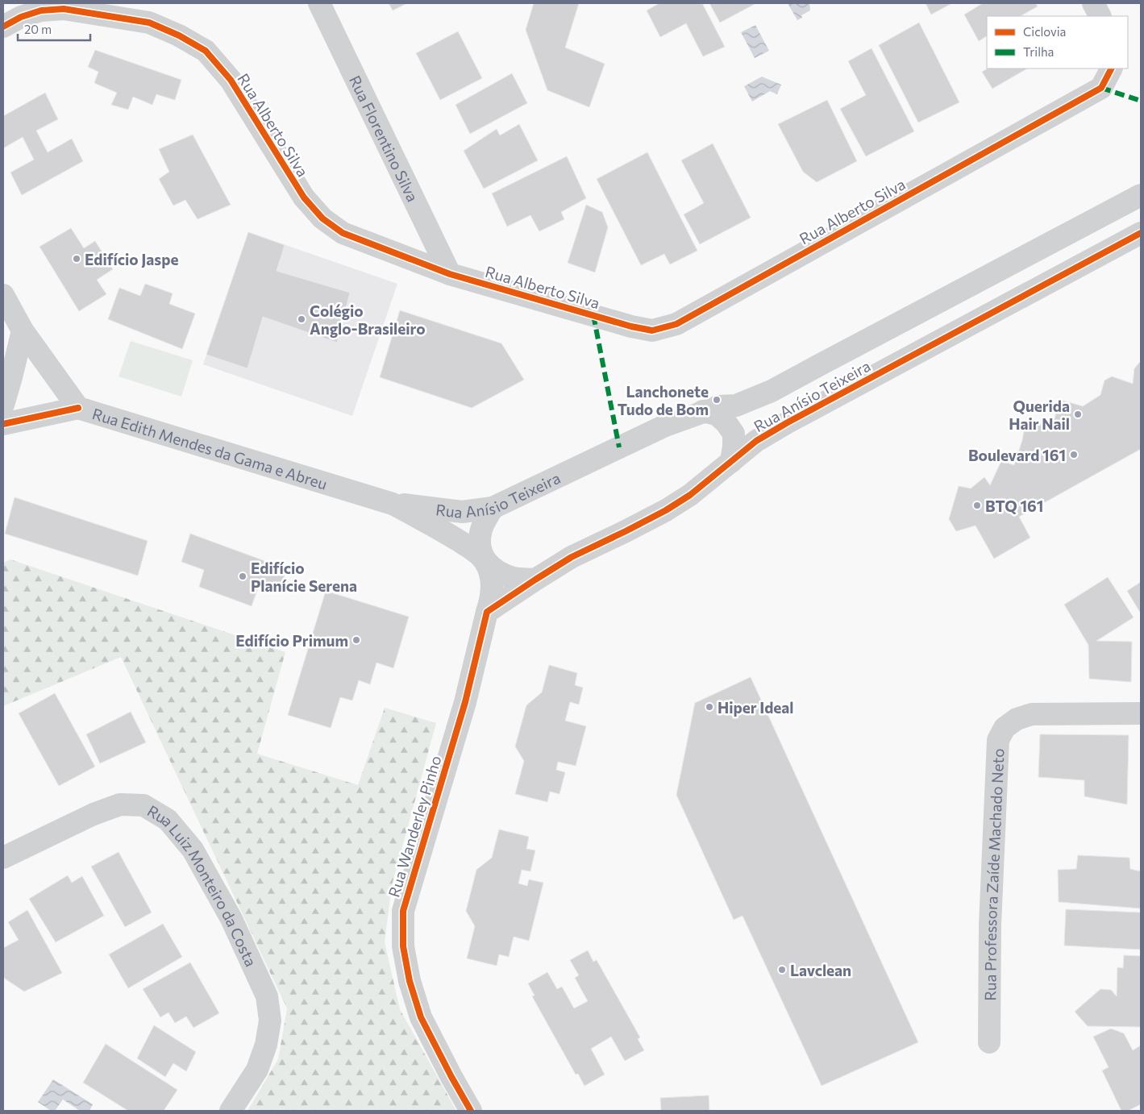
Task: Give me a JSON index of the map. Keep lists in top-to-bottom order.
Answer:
{
  "streets": {
    "street": [
      "Rua Alberto Silva",
      "Rua Florentino Silva",
      "Rua Anísio Teixeira",
      "Rua Edith Mendes da Gama e Abreu",
      "Rua Wanderley Pinho",
      "Rua Professora Zaíde Machado Neto",
      "Rua Luiz Monteiro da Costa"
    ]
  },
  "crossings": [
    ["Rua Alberto Silva", "Rua Florentino Silva"],
    ["Rua Anísio Teixeira", "Rua Edith Mendes da Gama e Abreu"],
    ["Rua Anísio Teixeira", "Rua Wanderley Pinho"]
  ],
  "places": [
    "Edifício Jaspe",
    "Colégio Anglo-Brasileiro",
    "Lanchonete Tudo de Bom",
    "Querida Hair Nail",
    "Boulevard 161",
    "BTQ 161",
    "Edifício Planície Serena",
    "Edifício Primum",
    "Hiper Ideal",
    "Lavclean"
  ],
  "legend": ["Ciclovia", "Trilha"],
  "scale_bar": "20 m"
}
